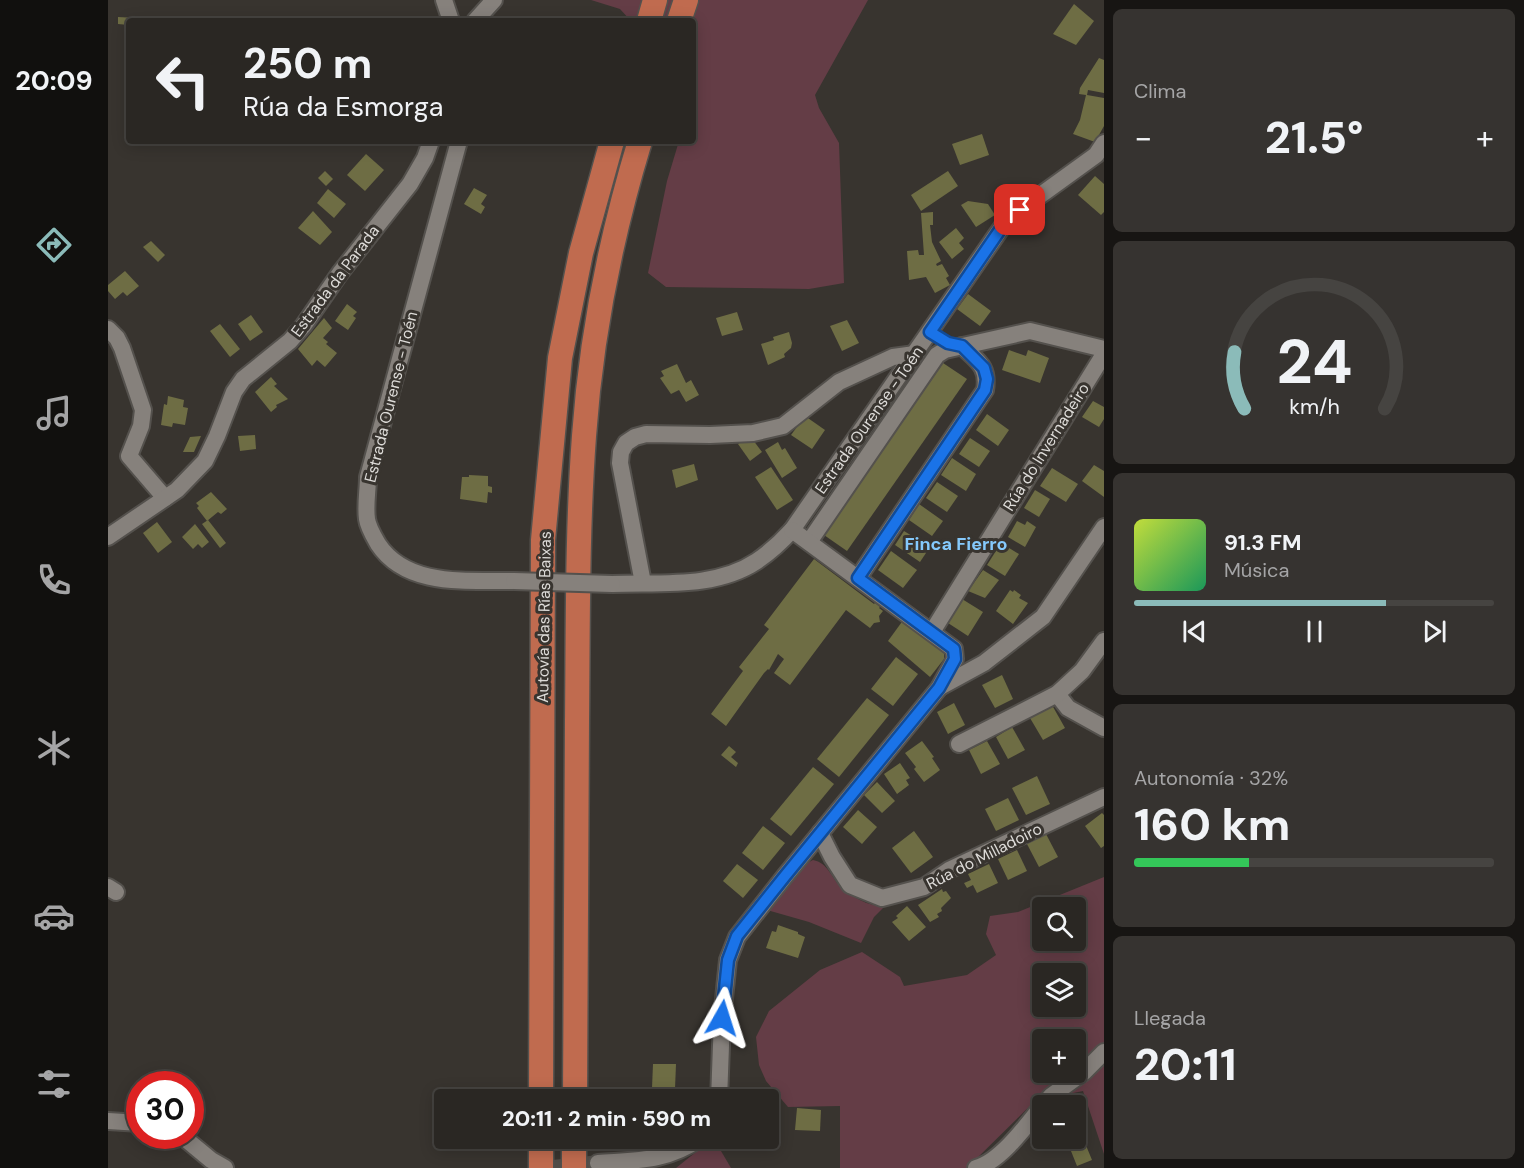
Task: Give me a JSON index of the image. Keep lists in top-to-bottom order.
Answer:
{
  "streets": {
    "highway": ["Autovía das Rías Baixas"],
    "street": [
      "Estrada da Parada",
      "Estrada Ourense - Toén",
      "Rúa do Invernadeiro",
      "Rúa do Milladoiro"
    ]
  },
  "districts": ["Finca Fierro"],
  "page": {
    "tabs": "20:09",
    "tile": [
      "Clima",
      ["Autonomía · 32%", "160 km"],
      ["Llegada", "20:11"]
    ],
    "turn": ["250 m", "Rúa da Esmorga"],
    "heat": ["−", "21.5°", "+"],
    "song": ["91.3 FM", "Música"],
    "map_buttons": ["+", "−"],
    "limit": "30",
    "trip": "20:11 · 2 min · 590 m",
    "gauge": ["24", "km/h"]
  }
}
